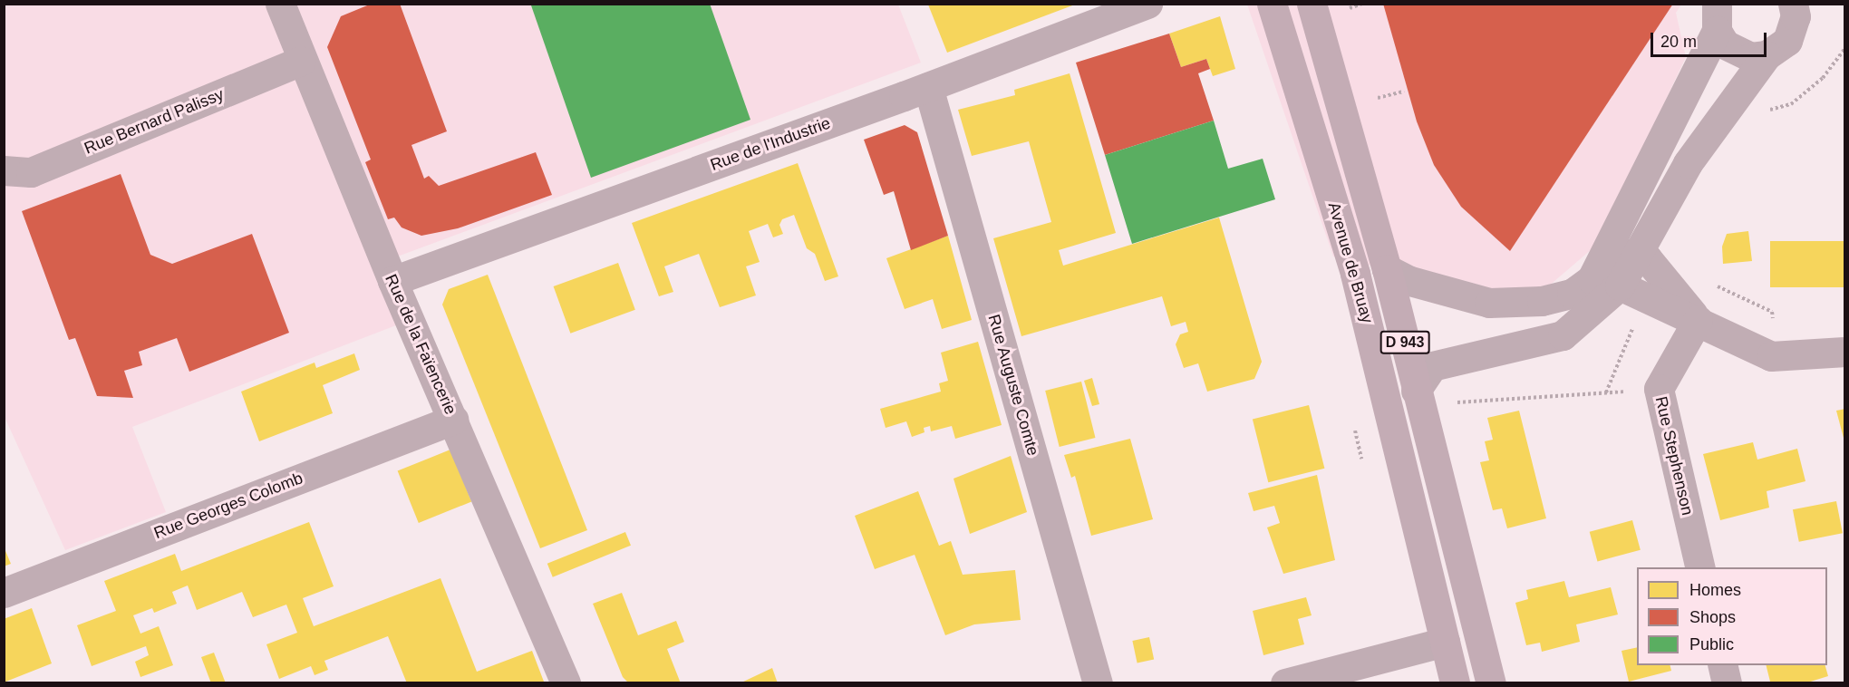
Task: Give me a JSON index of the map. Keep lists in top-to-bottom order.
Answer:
{
  "streets": {
    "main road": ["Avenue de Bruay", "D 943"],
    "street": [
      "Rue Bernard Palissy",
      "Rue de l'Industrie",
      "Rue de la Faïencerie",
      "Rue Auguste Comte",
      "Rue Stephenson",
      "Rue Georges Colomb"
    ]
  },
  "crossings": [
    ["Rue Bernard Palissy", "Rue de la Faïencerie"],
    ["Rue de l'Industrie", "Rue de la Faïencerie"],
    ["Rue de l'Industrie", "Rue Auguste Comte"],
    ["Rue de la Faïencerie", "Rue Georges Colomb"]
  ],
  "legend": ["Homes", "Shops", "Public"],
  "scale_bar": "20 m"
}
